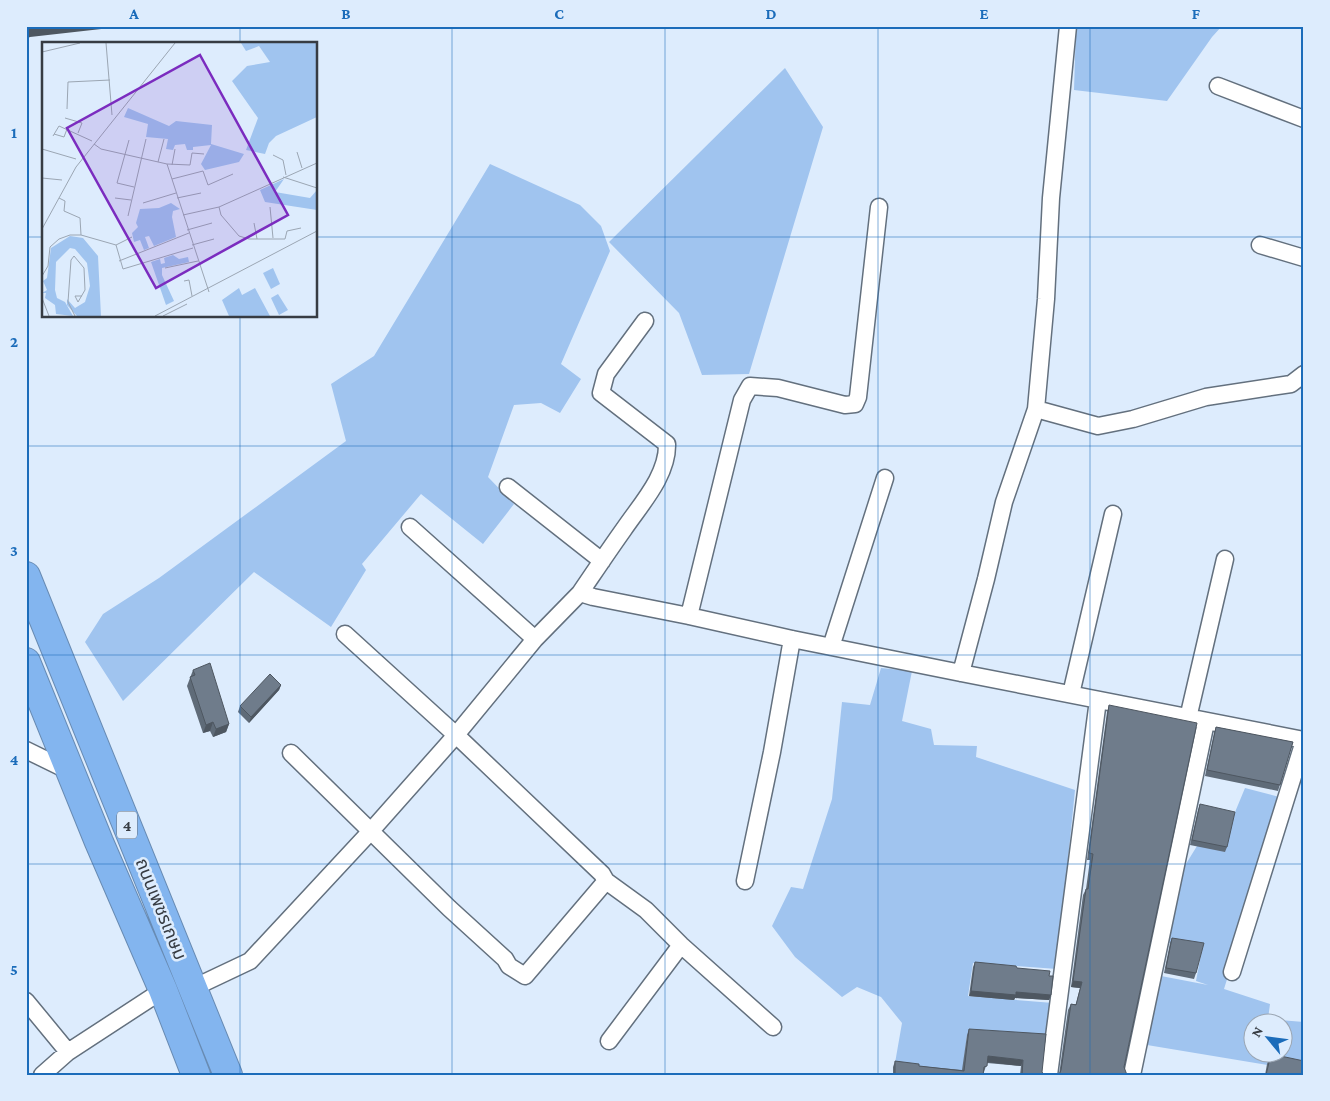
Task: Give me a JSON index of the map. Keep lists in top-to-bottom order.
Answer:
{
  "streets": {
    "highway": ["4", "ถนนเพชรเกษม"]
  },
  "north": "top left",
  "grid": {
    "columns": [
      "A",
      "B",
      "C",
      "D",
      "E",
      "F"
    ],
    "rows": [
      "1",
      "2",
      "3",
      "4",
      "5"
    ]
  }
}
